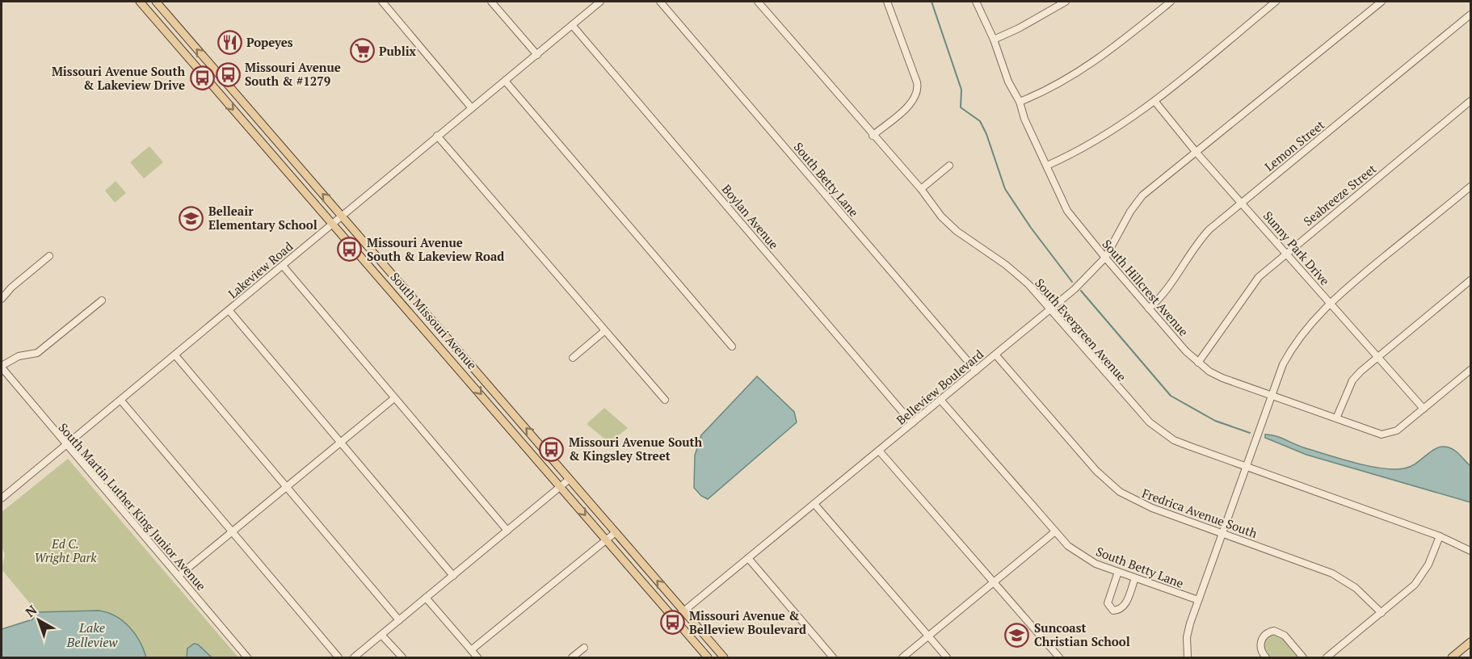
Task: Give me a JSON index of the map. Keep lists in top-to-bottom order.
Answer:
{
  "streets": {
    "main road": ["South Missouri Avenue"],
    "street": [
      "Lemon Street",
      "South Betty Lane",
      "Seabreeze Street",
      "Boylan Avenue",
      "Sunny Park Drive",
      "Lakeview Road",
      "South Hillcrest Avenue",
      "South Evergreen Avenue",
      "Belleview Boulevard",
      "South Martin Luther King Junior Avenue",
      "Fredrica Avenue South"
    ]
  },
  "crossings": [
    ["Lemon Street", "Sunny Park Drive"],
    ["Lemon Street", "South Hillcrest Avenue"],
    ["South Betty Lane", "Belleview Boulevard"],
    ["Seabreeze Street", "Sunny Park Drive"],
    ["Seabreeze Street", "South Hillcrest Avenue"],
    ["Boylan Avenue", "Lakeview Road"],
    ["Boylan Avenue", "Belleview Boulevard"],
    ["Sunny Park Drive", "South Hillcrest Avenue"],
    ["Sunny Park Drive", "Belleview Boulevard"],
    ["Lakeview Road", "South Missouri Avenue"],
    ["Lakeview Road", "South Martin Luther King Junior Avenue"],
    ["South Hillcrest Avenue", "Belleview Boulevard"],
    ["South Missouri Avenue", "Belleview Boulevard"],
    ["South Evergreen Avenue", "Belleview Boulevard"],
    ["Belleview Boulevard", "Fredrica Avenue South"]
  ],
  "water": ["Lake Belleview"],
  "parks": ["Ed C. Wright Park"],
  "places": {
    "restaurant": ["Popeyes"],
    "supermarket": ["Publix"],
    "bus stop": [
      "Missouri Avenue South & #1279",
      "Missouri Avenue South & Lakeview Drive",
      "Missouri Avenue South & Lakeview Road",
      "Missouri Avenue South & Kingsley Street",
      "Missouri Avenue & Belleview Boulevard"
    ],
    "school or university": ["Belleair Elementary School", "Suncoast Christian School"]
  },
  "north": "top left"
}
